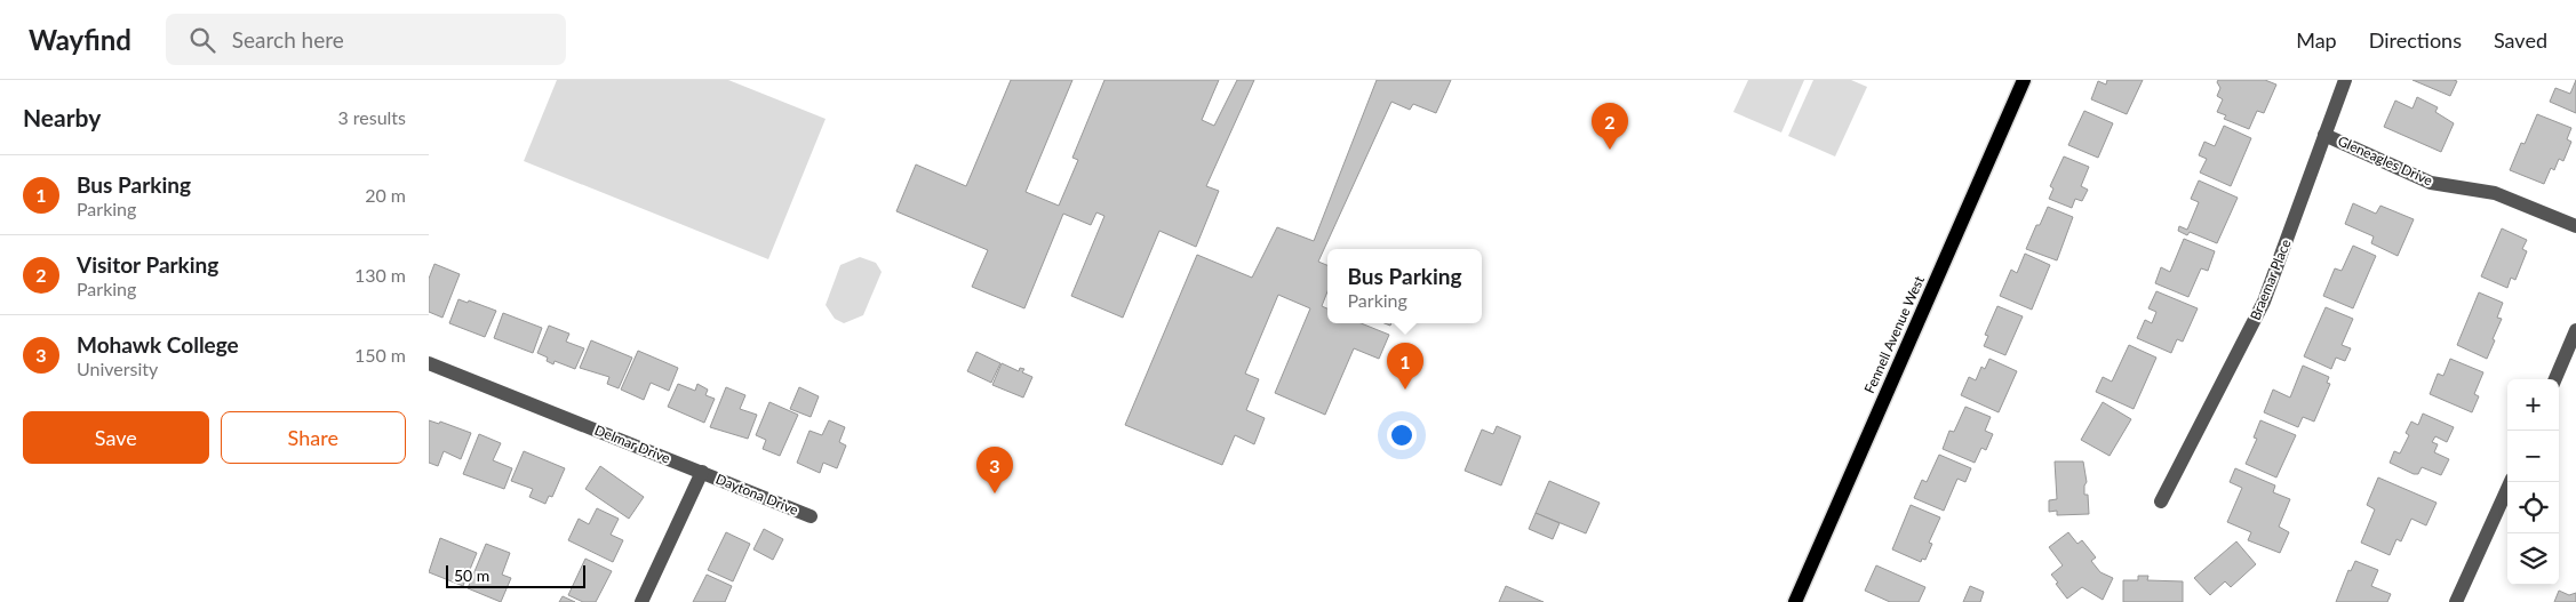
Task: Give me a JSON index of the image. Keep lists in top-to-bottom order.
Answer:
{
  "streets": {
    "main road": ["Fennell Avenue West"],
    "street": [
      "Gleneagles Drive",
      "Braemar Place",
      "Delmar Drive",
      "Daytona Drive"
    ]
  },
  "crossings": [
    ["Gleneagles Drive", "Braemar Place"],
    ["Delmar Drive", "Daytona Drive"]
  ],
  "scale_bar": "50 m",
  "page": {
    "header": "Wayfind",
    "search": "Search here",
    "nav": ["Map", "Directions", "Saved"],
    "heading": ["Nearby", "3 results"],
    "pins": ["2", "1", "3"],
    "list": [
      {
        "mark": "1",
        "name": "Bus Parking",
        "note": "Parking",
        "value": "20 m"
      },
      {
        "mark": "2",
        "name": "Visitor Parking",
        "note": "Parking",
        "value": "130 m"
      },
      {
        "mark": "3",
        "name": "Mohawk College",
        "note": "University",
        "value": "150 m"
      }
    ],
    "popup": ["Bus Parking", "Parking"],
    "map_buttons": ["+", "−"],
    "buttons": ["Save", "Share"],
    "scale": "50 m"
  }
}
